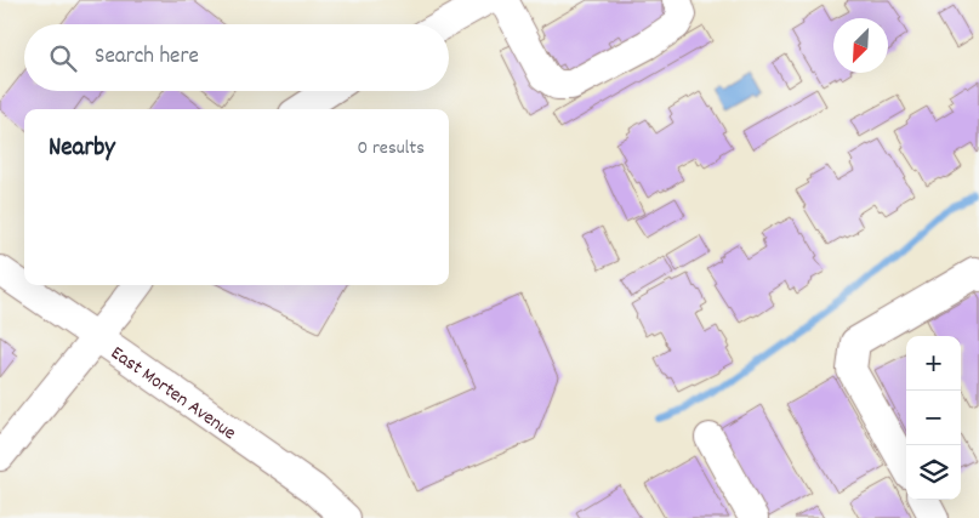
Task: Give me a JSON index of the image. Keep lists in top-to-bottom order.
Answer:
{
  "streets": {
    "street": ["East Morten Avenue"]
  },
  "north": "bottom left",
  "page": {
    "search": "Search here",
    "heading": ["Nearby", "0 results"],
    "map_buttons": ["+", "−"]
  }
}
